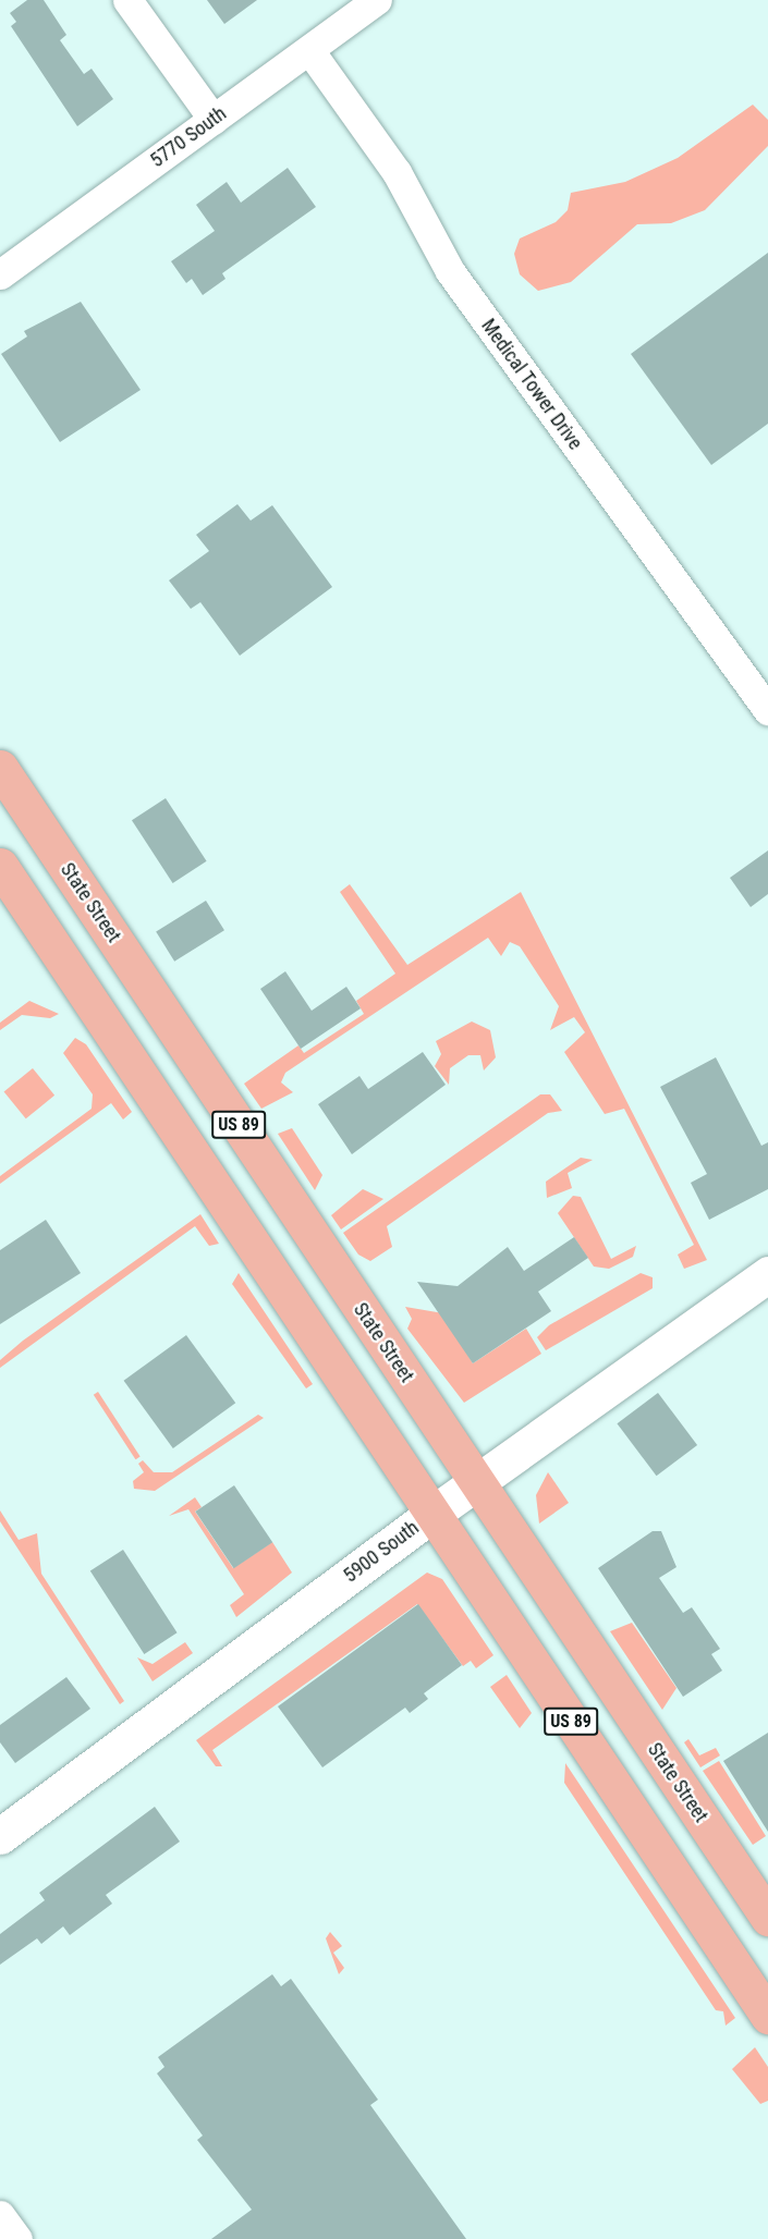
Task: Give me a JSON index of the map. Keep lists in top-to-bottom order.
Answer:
{
  "streets": {
    "main road": ["State Street", "US 89"],
    "street": ["5770 South", "Medical Tower Drive", "5900 South"]
  },
  "crossings": [
    ["5770 South", "Medical Tower Drive"],
    ["State Street", "5900 South"],
    ["US 89", "5900 South"]
  ]
}
